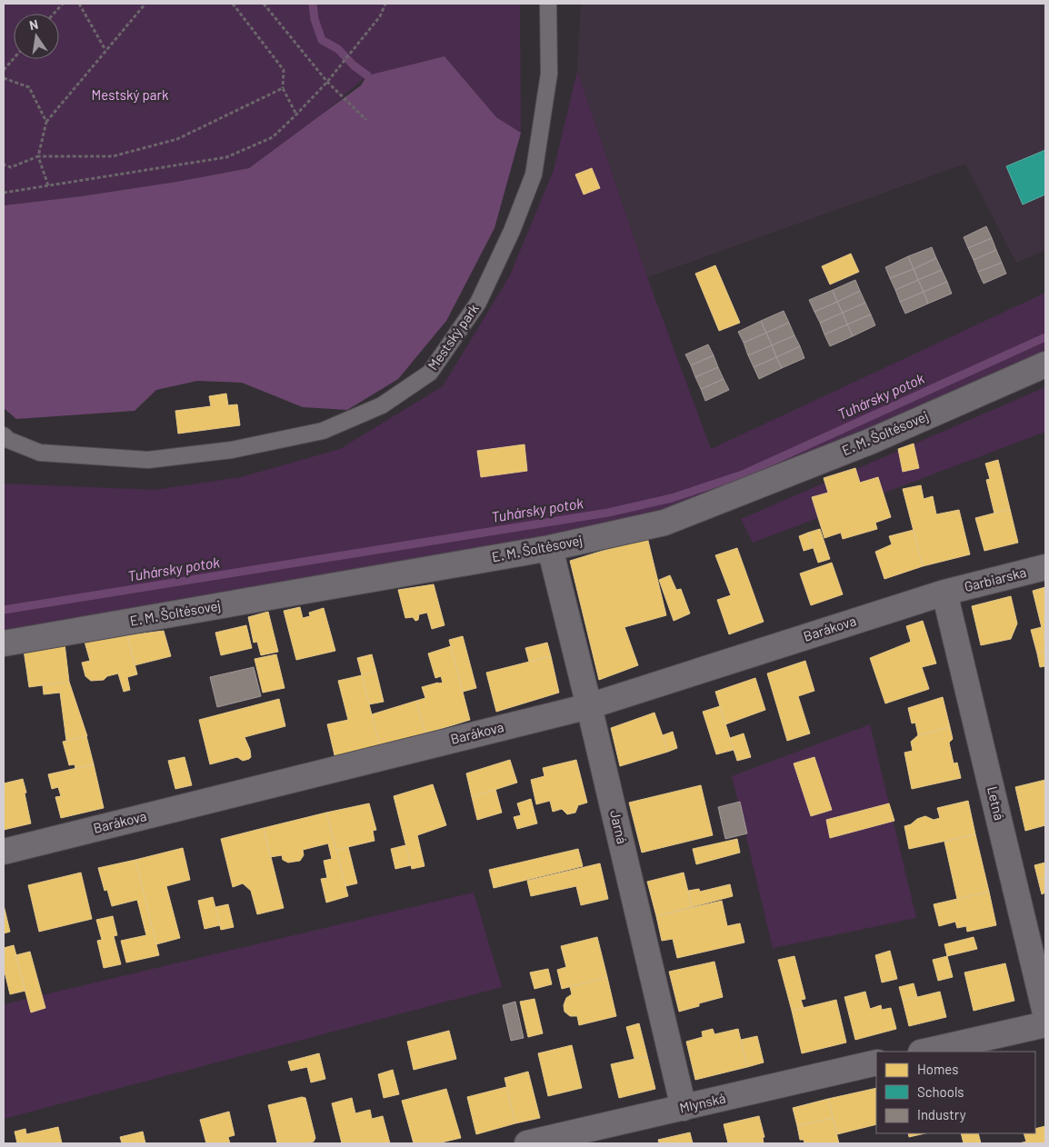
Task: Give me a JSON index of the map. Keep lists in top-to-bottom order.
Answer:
{
  "streets": {
    "street": [
      "E. M. Šoltésovej",
      "Garbiarska",
      "Barákova",
      "Letná",
      "Jarná",
      "Mlynská"
    ],
    "lane": ["Mestský park"]
  },
  "crossings": [
    ["E. M. Šoltésovej", "Jarná"],
    ["Garbiarska", "Barákova"],
    ["Garbiarska", "Letná"],
    ["Barákova", "Letná"],
    ["Barákova", "Jarná"],
    ["Jarná", "Mlynská"]
  ],
  "water": ["Tuhársky potok"],
  "parks": ["Mestský park"],
  "legend": ["Homes", "Schools", "Industry"],
  "north": "top"
}
